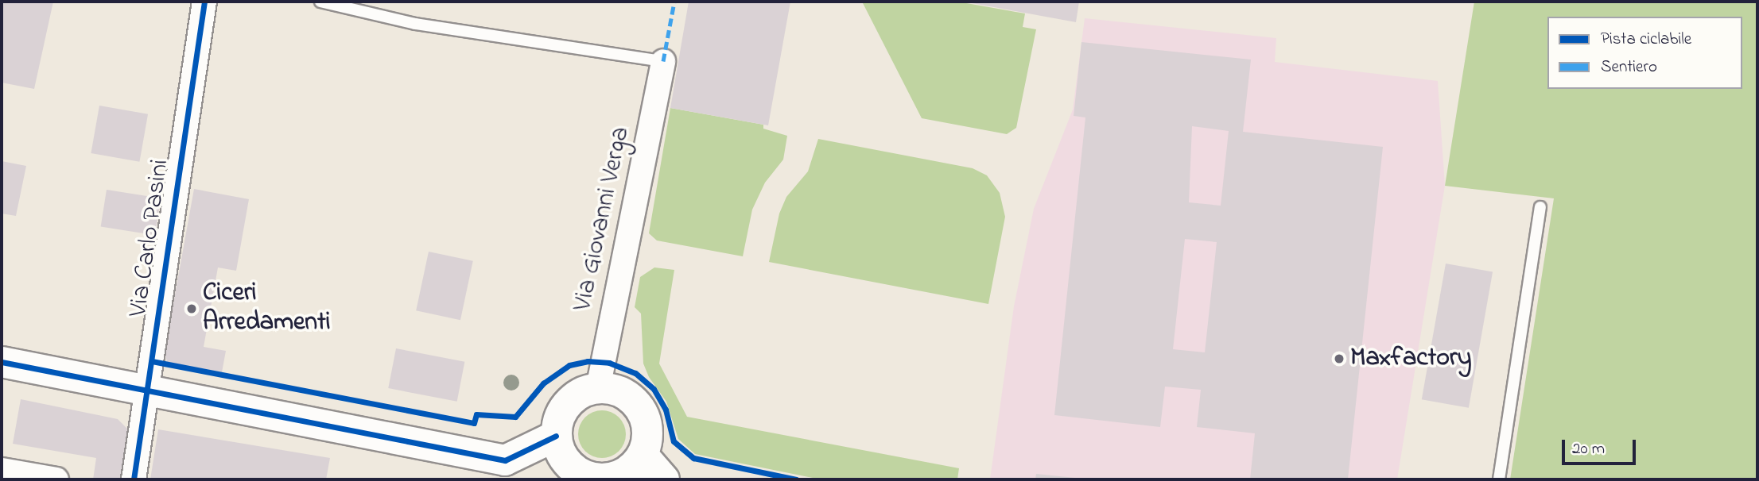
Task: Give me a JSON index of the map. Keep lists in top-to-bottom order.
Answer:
{
  "streets": {
    "street": ["Via Giovanni Verga", "Via Carlo Pasini"]
  },
  "places": ["Ciceri Arredamenti", "Maxfactory"],
  "legend": ["Pista ciclabile", "Sentiero"],
  "scale_bar": "20 m"
}
